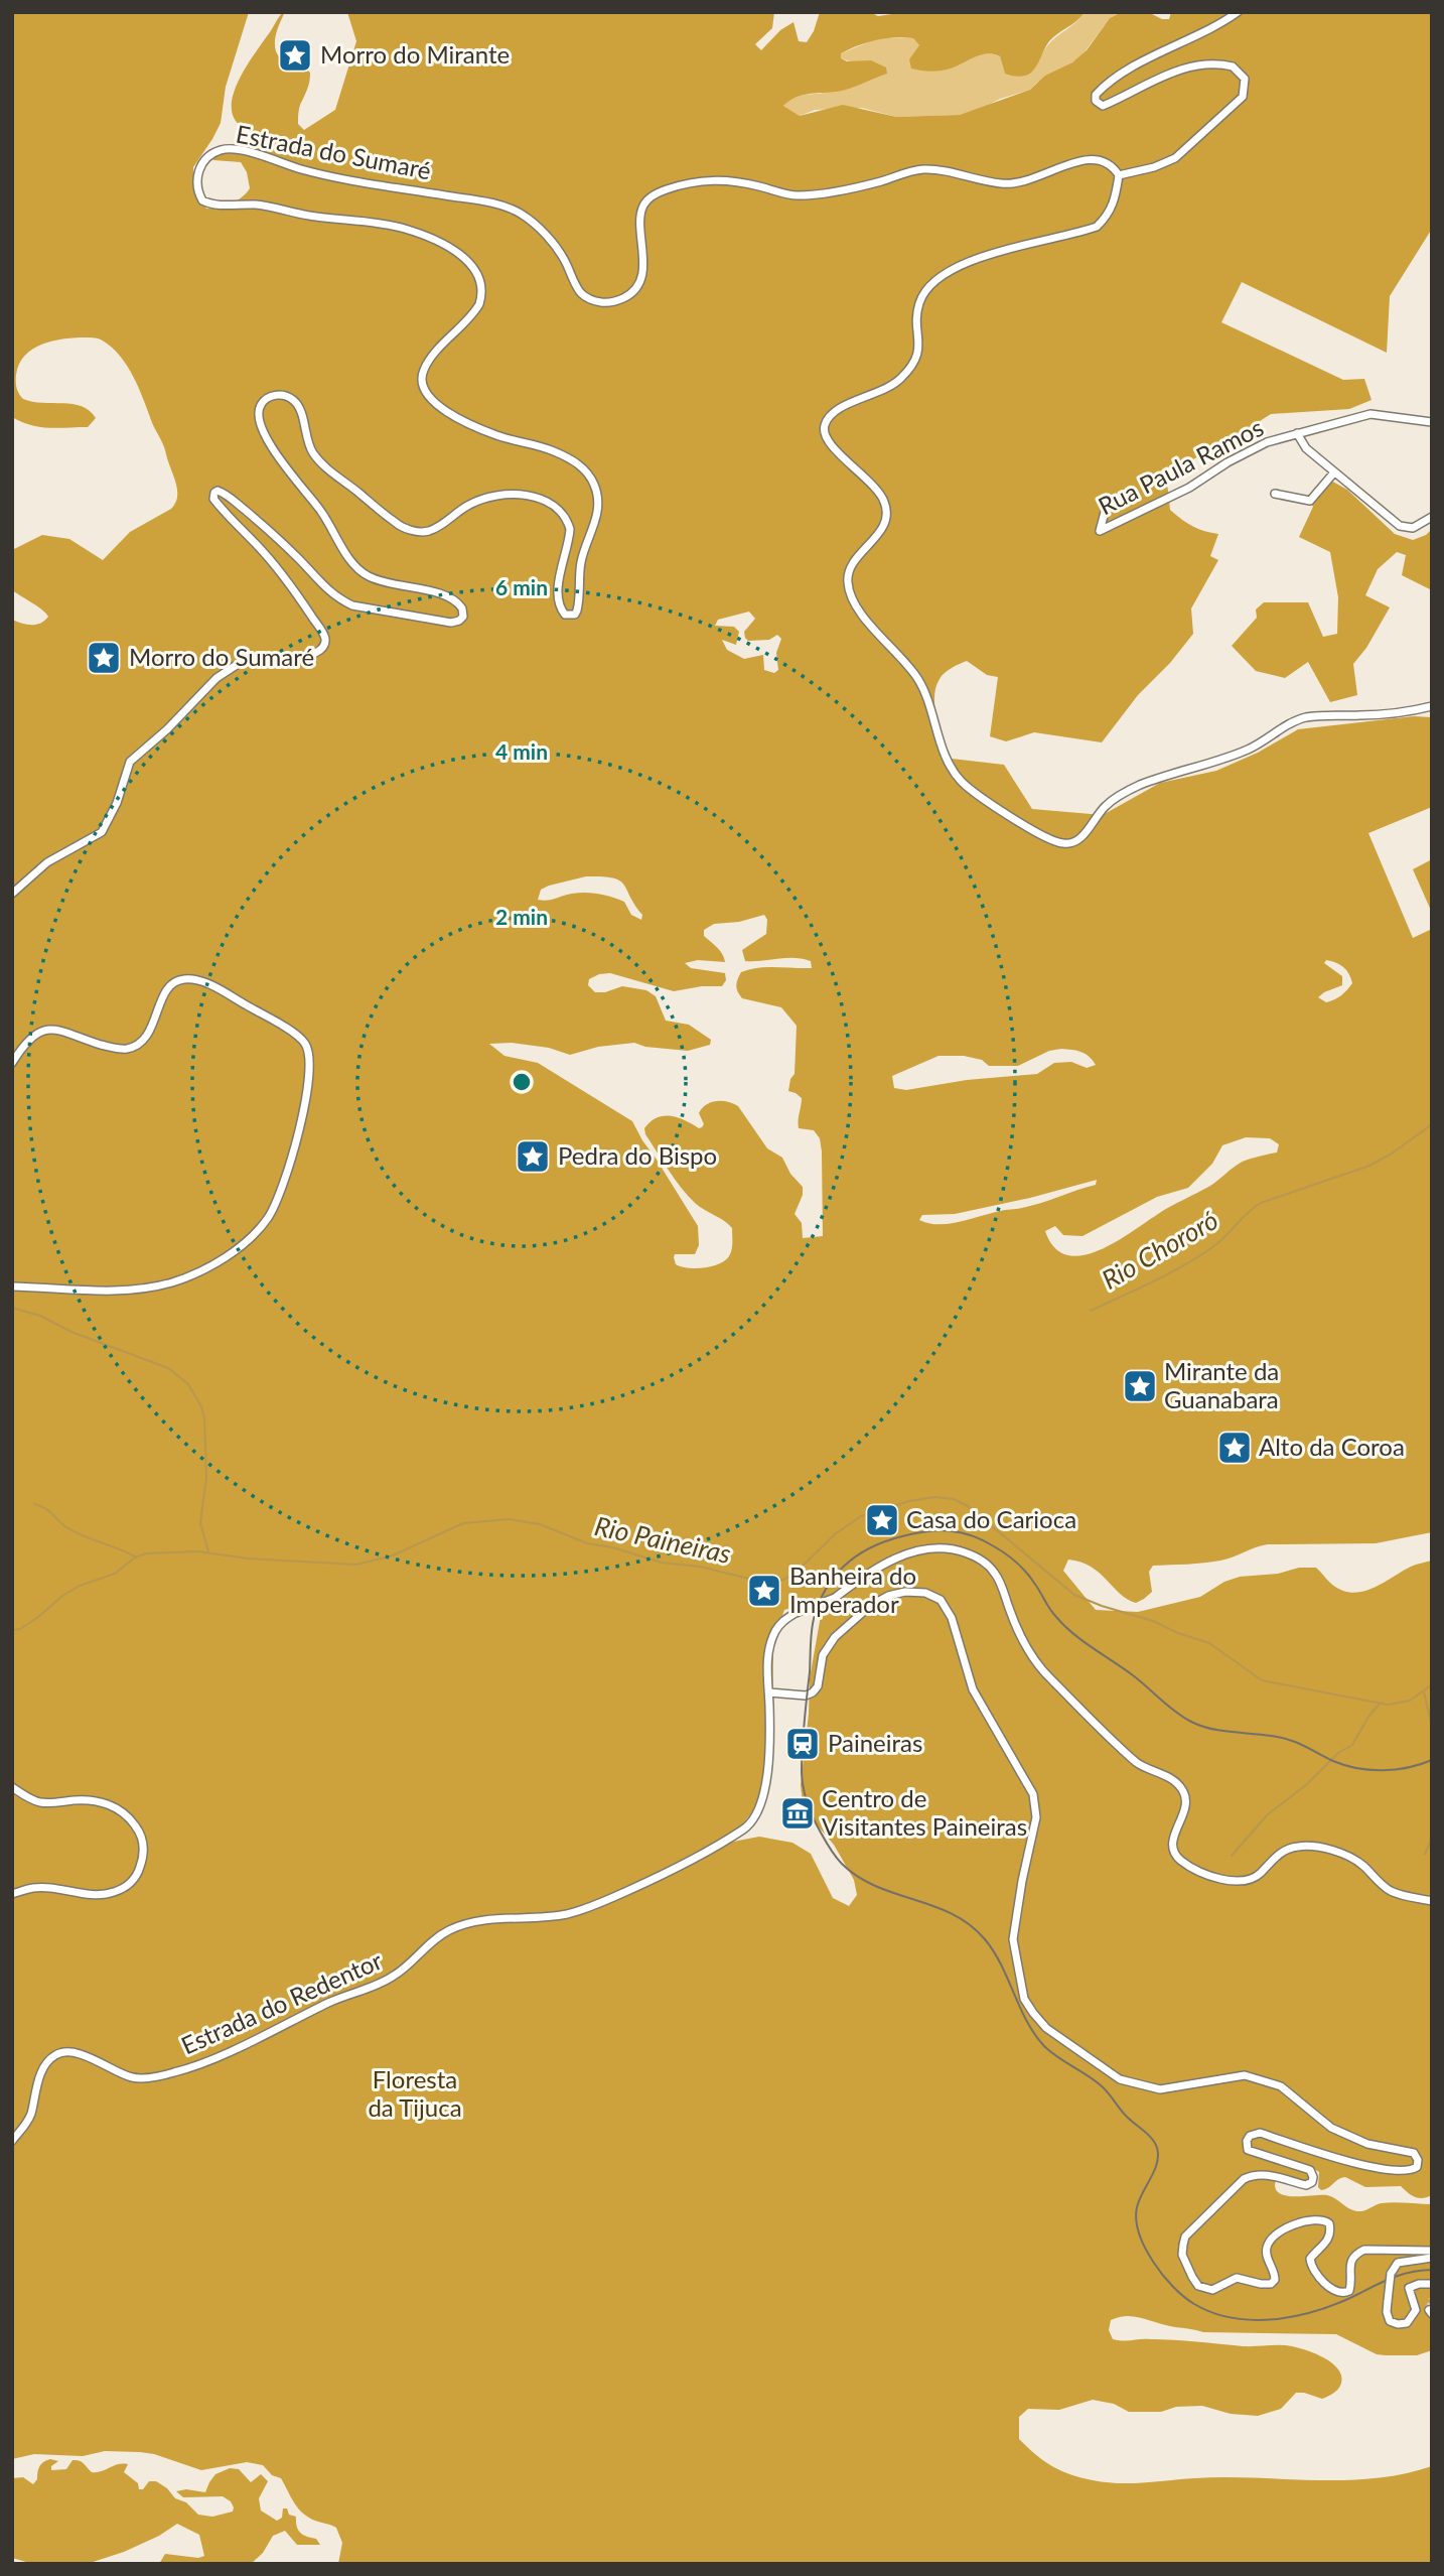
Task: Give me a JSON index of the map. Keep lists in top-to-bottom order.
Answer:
{
  "streets": {
    "street": ["Estrada do Sumaré", "Rua Paula Ramos", "Estrada do Redentor"]
  },
  "water": ["Rio Chororó", "Rio Paineiras"],
  "parks": ["Floresta da Tijuca"],
  "places": {
    "place": [
      "Morro do Mirante",
      "Morro do Sumaré",
      "Pedra do Bispo",
      "Mirante da Guanabara",
      "Alto da Coroa",
      "Casa do Carioca",
      "Banheira do Imperador"
    ],
    "station": ["Paineiras"],
    "museum": ["Centro de Visitantes Paineiras"]
  },
  "rings": ["6 min", "4 min", "2 min"]
}
